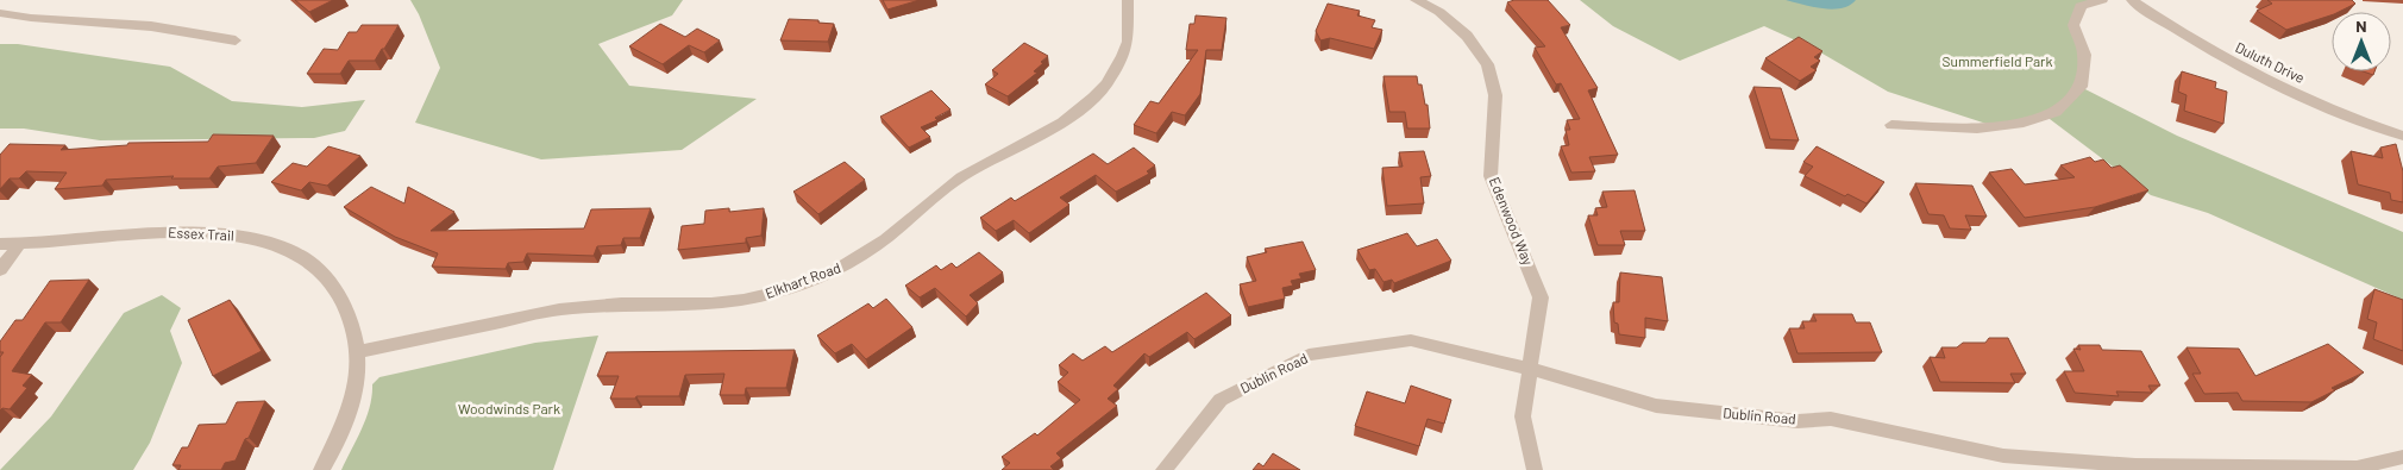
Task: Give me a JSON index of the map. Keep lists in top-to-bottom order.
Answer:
{
  "streets": {
    "street": [
      "Duluth Drive",
      "Edenwood Way",
      "Essex Trail",
      "Elkhart Road",
      "Dublin Road"
    ]
  },
  "crossings": [
    ["Edenwood Way", "Dublin Road"],
    ["Essex Trail", "Elkhart Road"]
  ],
  "parks": ["Summerfield Park", "Woodwinds Park"],
  "north": "top"
}
